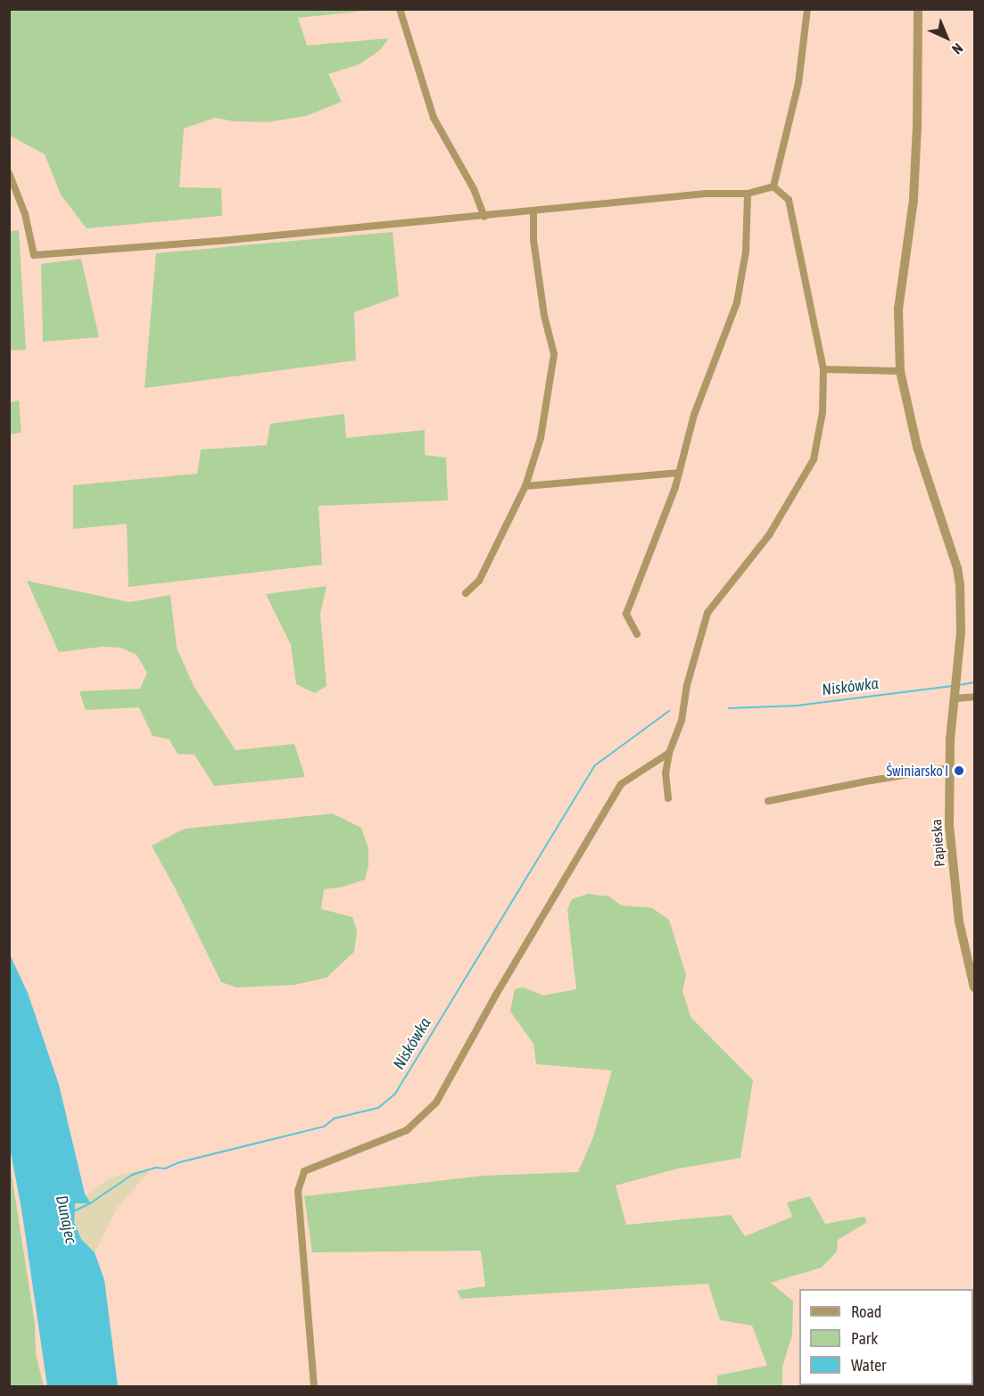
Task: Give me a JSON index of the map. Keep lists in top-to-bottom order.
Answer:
{
  "streets": {
    "street": ["Papieska"]
  },
  "water": ["Niskówka", "Dunajec"],
  "places": ["Świniarsko I"],
  "legend": ["Road", "Park", "Water"],
  "north": "bottom right"
}
